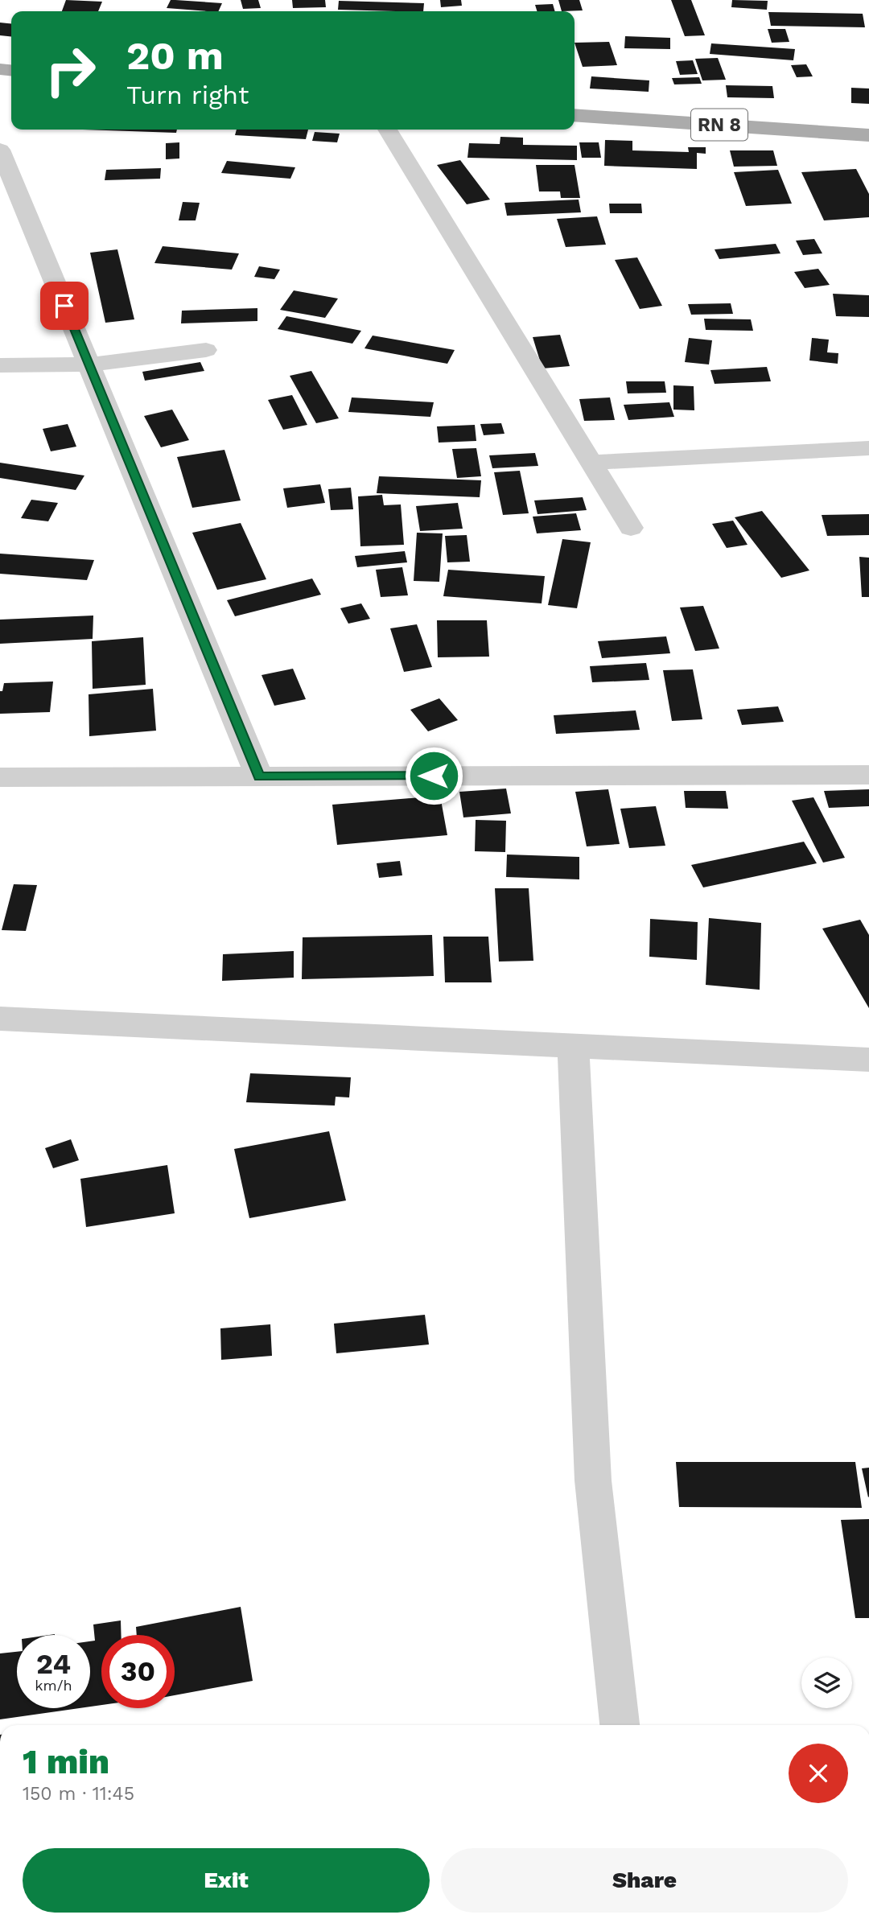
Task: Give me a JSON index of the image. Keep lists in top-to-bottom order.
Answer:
{
  "streets": {
    "main road": ["RN 8"]
  },
  "page": {
    "turn": ["20 m", "Turn right"],
    "speed": "24 km/h",
    "limit": "30",
    "heading": ["1 min", "150 m · 11:45"],
    "buttons": ["Exit", "Share"]
  }
}
